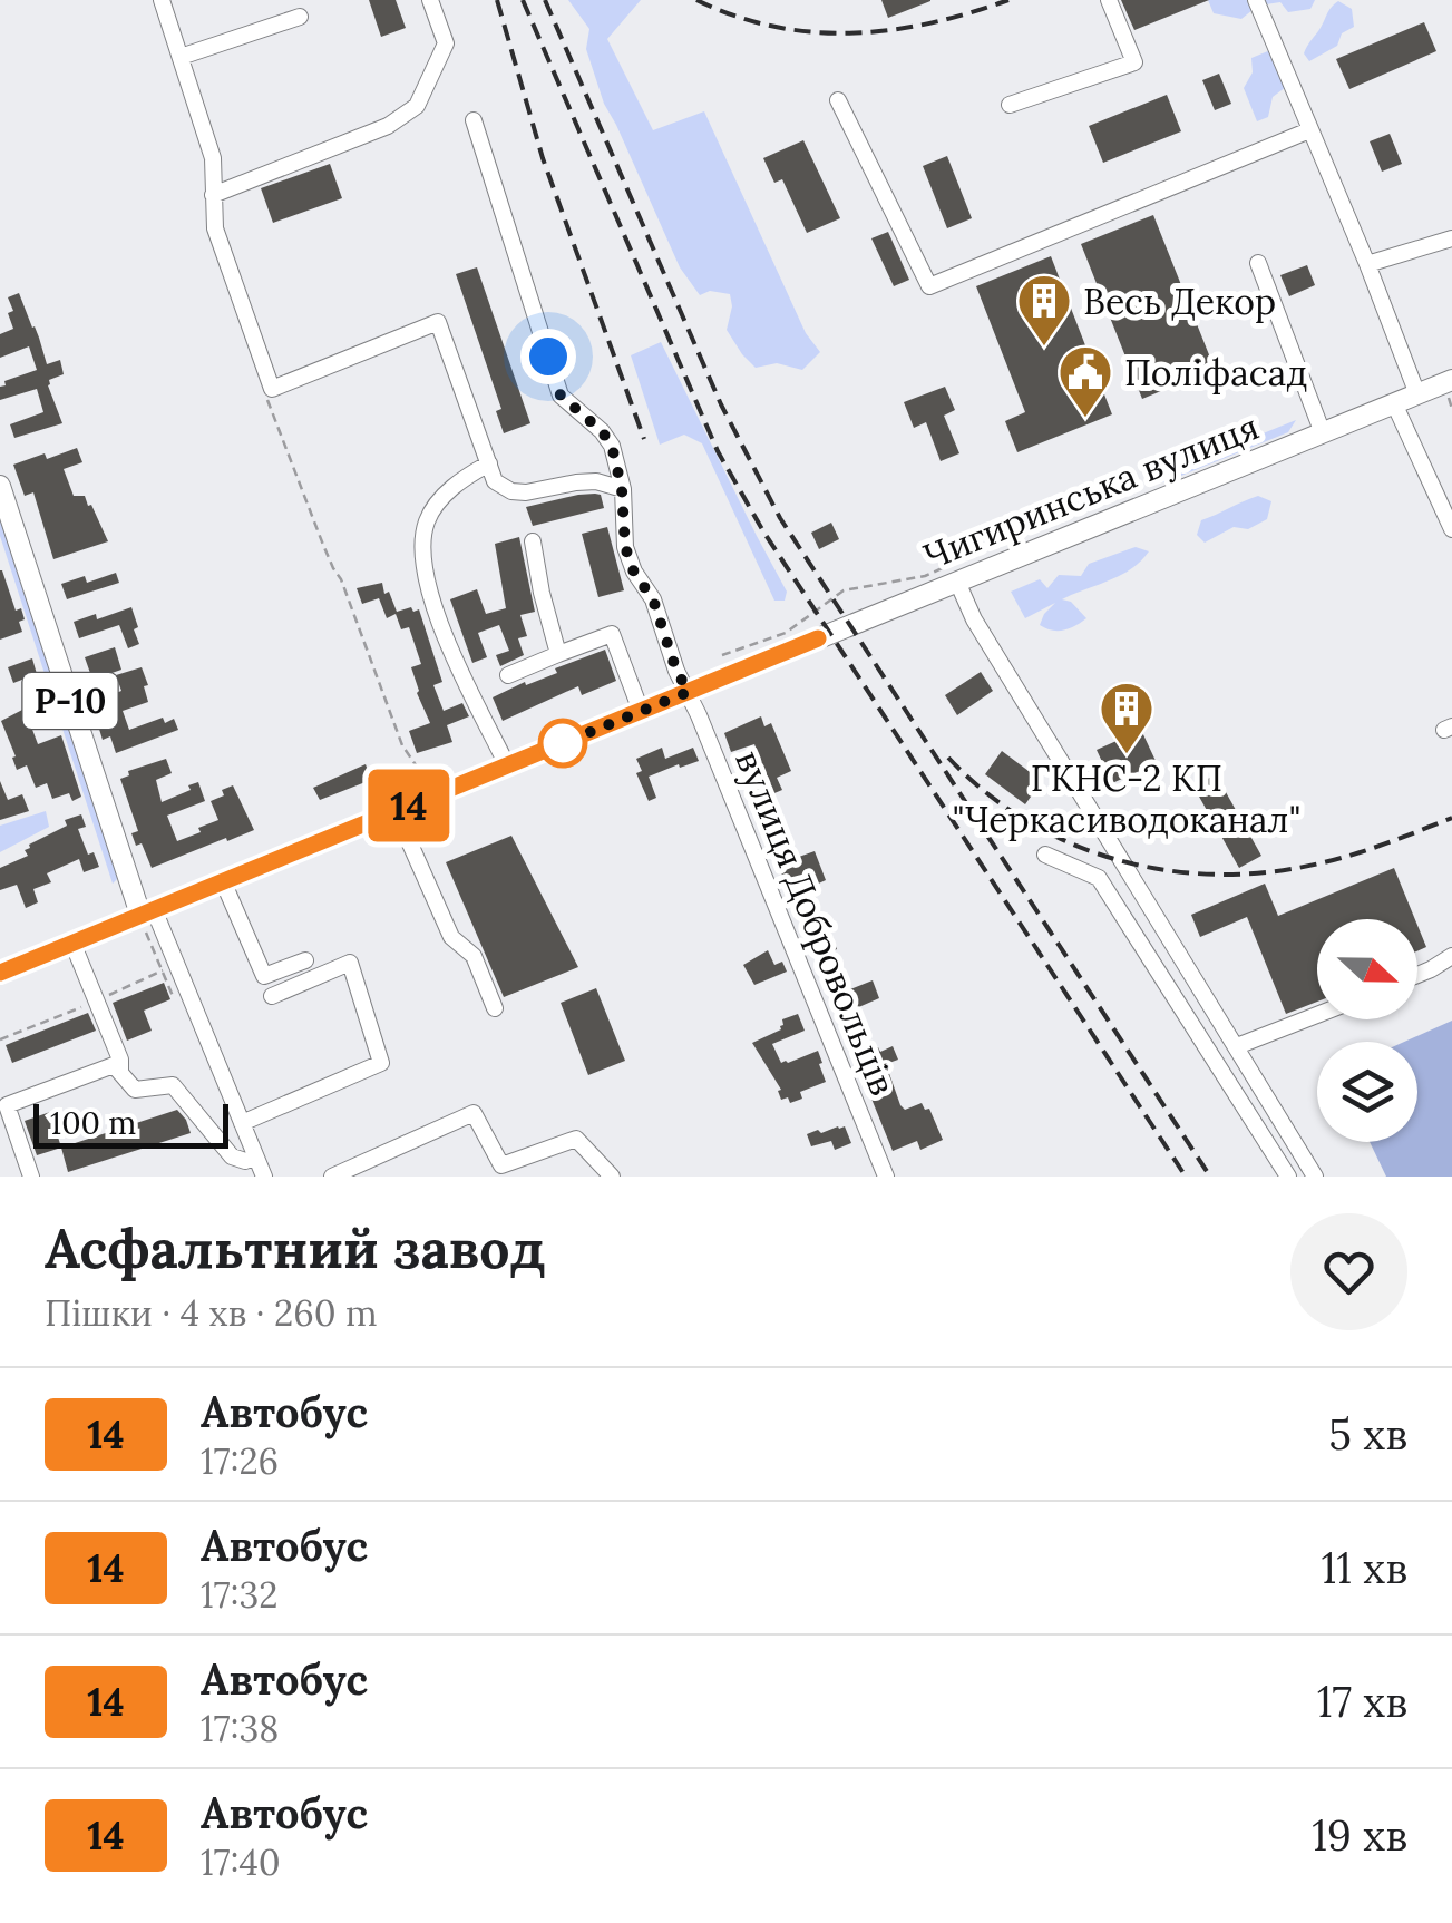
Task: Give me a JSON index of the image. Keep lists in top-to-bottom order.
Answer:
{
  "streets": {
    "main road": ["Чигиринська вулиця", "Р-10"],
    "street": ["вулиця Добровольців"]
  },
  "crossings": [
    ["Чигиринська вулиця", "Р-10"],
    ["Чигиринська вулиця", "вулиця Добровольців"]
  ],
  "places": {
    "building": ["Весь Декор", "ГКНС-2 КП \"Черкасиводоканал\""],
    "public building": ["Поліфасад"]
  },
  "lines": ["bus line 14"],
  "scale_bar": "100 m",
  "north": "right",
  "page": {
    "on_map": "14",
    "scale": "100 m",
    "heading": ["Асфальтний завод", "Пішки · 4 хв · 260 m"],
    "list": [
      {
        "mark": "14",
        "name": "Автобус",
        "note": "17:26",
        "value": "5 хв"
      },
      {
        "mark": "14",
        "name": "Автобус",
        "note": "17:32",
        "value": "11 хв"
      },
      {
        "mark": "14",
        "name": "Автобус",
        "note": "17:38",
        "value": "17 хв"
      },
      {
        "mark": "14",
        "name": "Автобус",
        "note": "17:40",
        "value": "19 хв"
      }
    ]
  }
}
